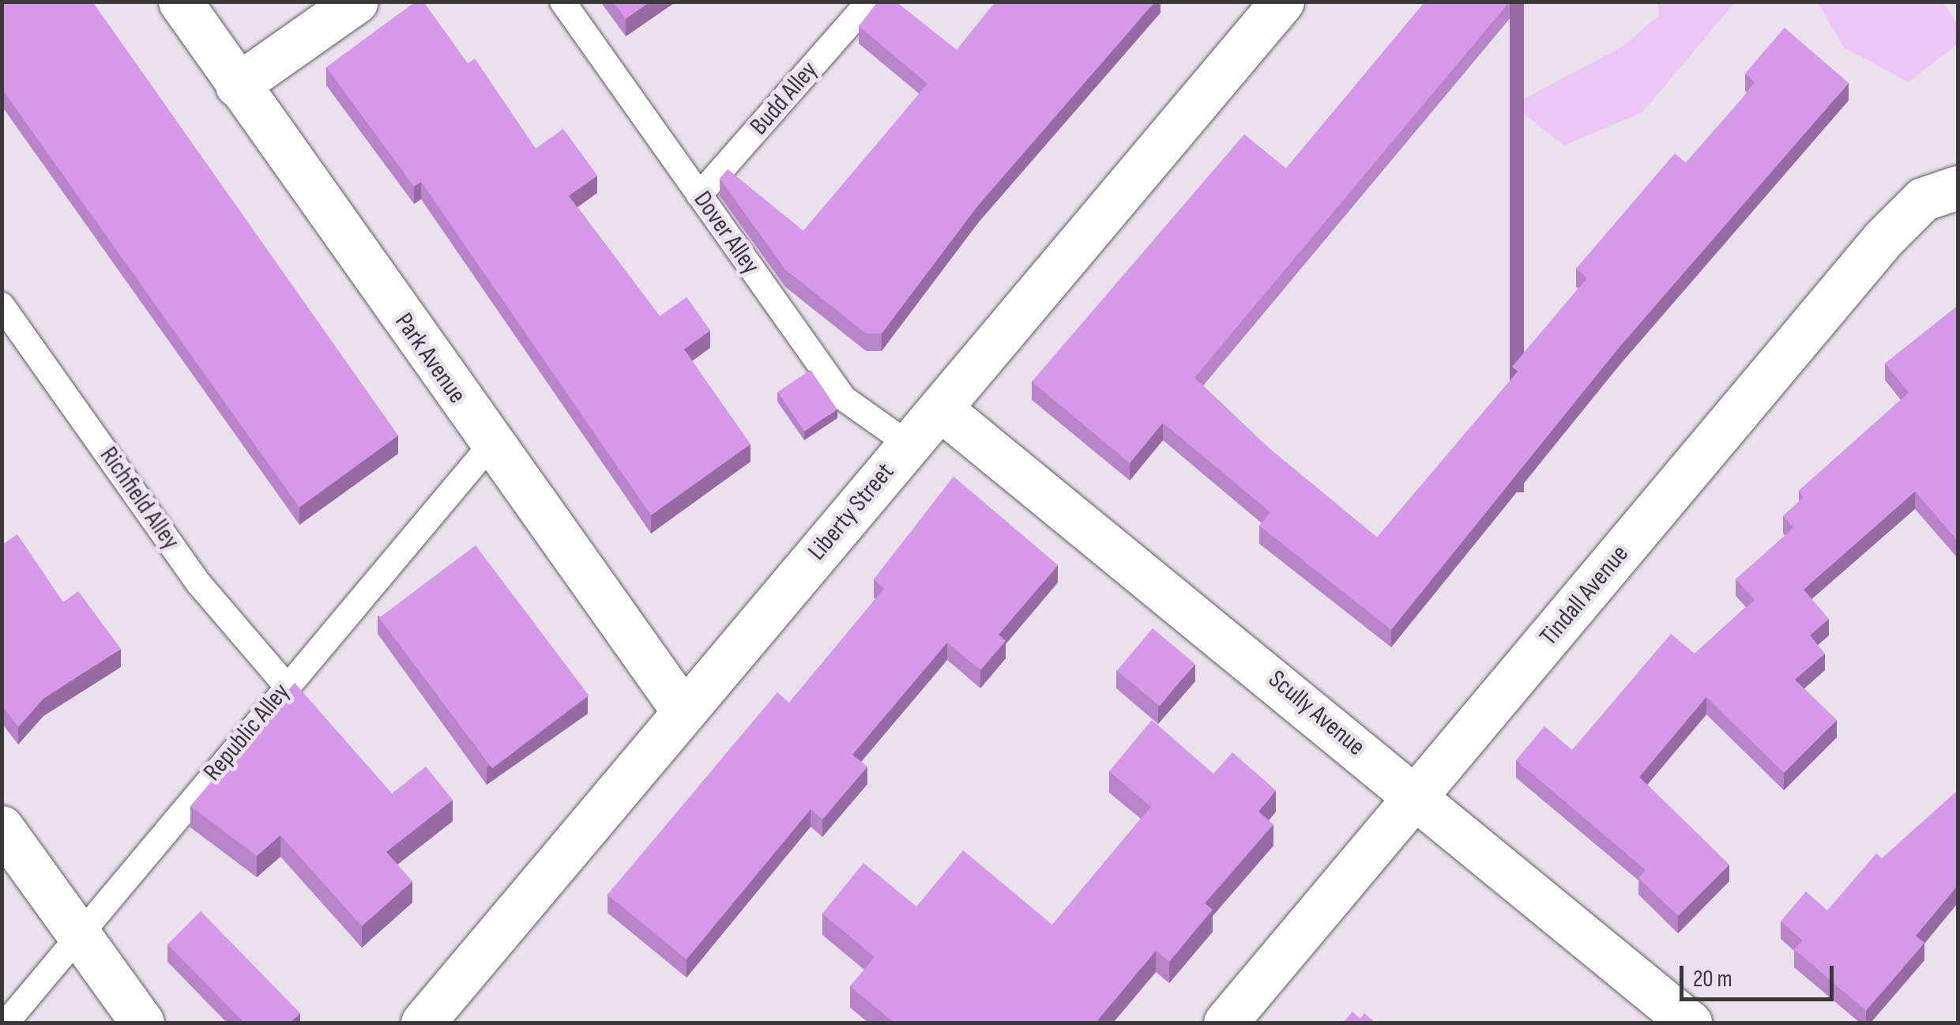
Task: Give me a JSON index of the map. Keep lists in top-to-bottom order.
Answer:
{
  "streets": {
    "street": [
      "Park Avenue",
      "Liberty Street",
      "Tindall Avenue",
      "Scully Avenue"
    ],
    "lane": [
      "Budd Alley",
      "Dover Alley",
      "Richfield Alley",
      "Republic Alley"
    ]
  },
  "crossings": [
    ["Budd Alley", "Dover Alley"],
    ["Dover Alley", "Liberty Street"],
    ["Park Avenue", "Liberty Street"],
    ["Park Avenue", "Republic Alley"],
    ["Richfield Alley", "Republic Alley"],
    ["Liberty Street", "Scully Avenue"],
    ["Tindall Avenue", "Scully Avenue"]
  ],
  "scale_bar": "20 m"
}
